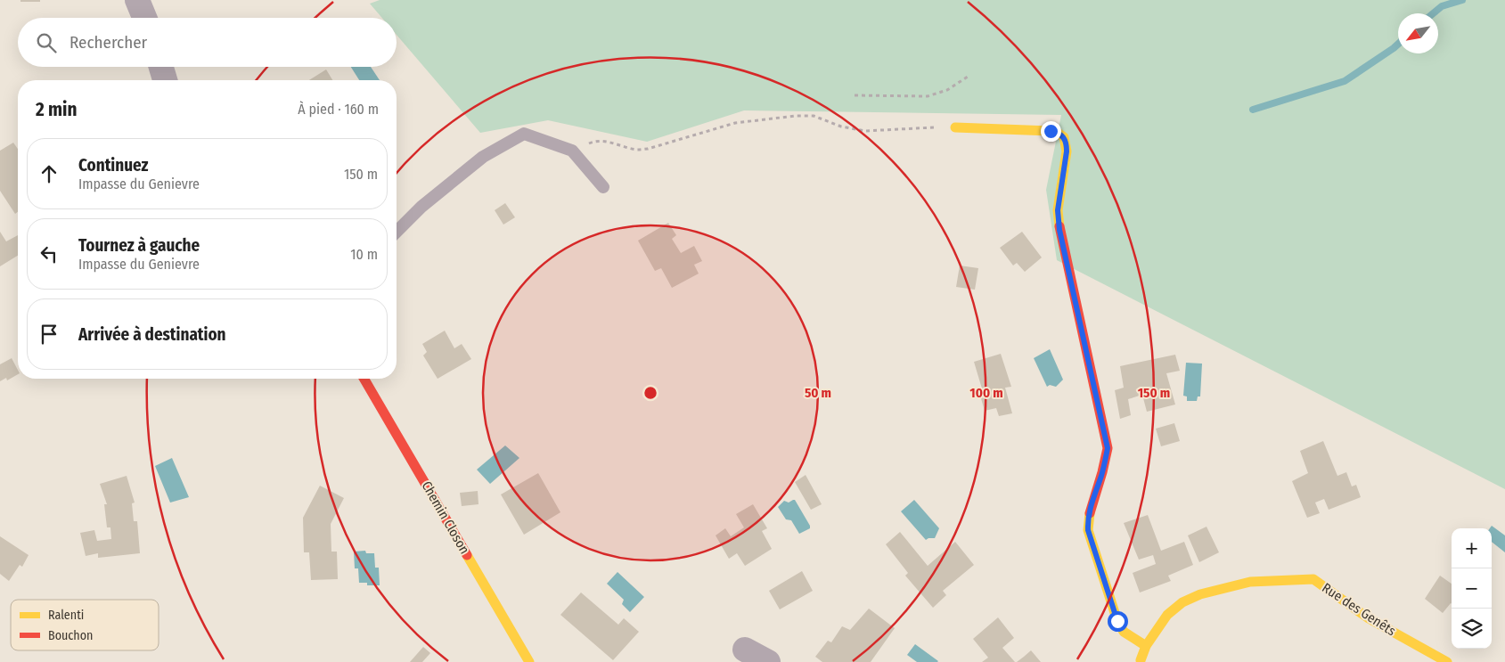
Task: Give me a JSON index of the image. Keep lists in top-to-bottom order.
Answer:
{
  "streets": {
    "street": ["Chemin Closon", "Rue des Genêts"]
  },
  "legend": ["Ralenti", "Bouchon"],
  "north": "bottom left",
  "page": {
    "search": "Rechercher",
    "heading": ["2 min", "À pied · 160 m"],
    "list": [
      ["Continuez", "Impasse du Genievre", "150 m"],
      ["Tournez à gauche", "Impasse du Genievre", "10 m"],
      "Arrivée à destination"
    ],
    "map_buttons": ["+", "−"]
  },
  "rings": ["50 m", "100 m", "150 m"]
}
